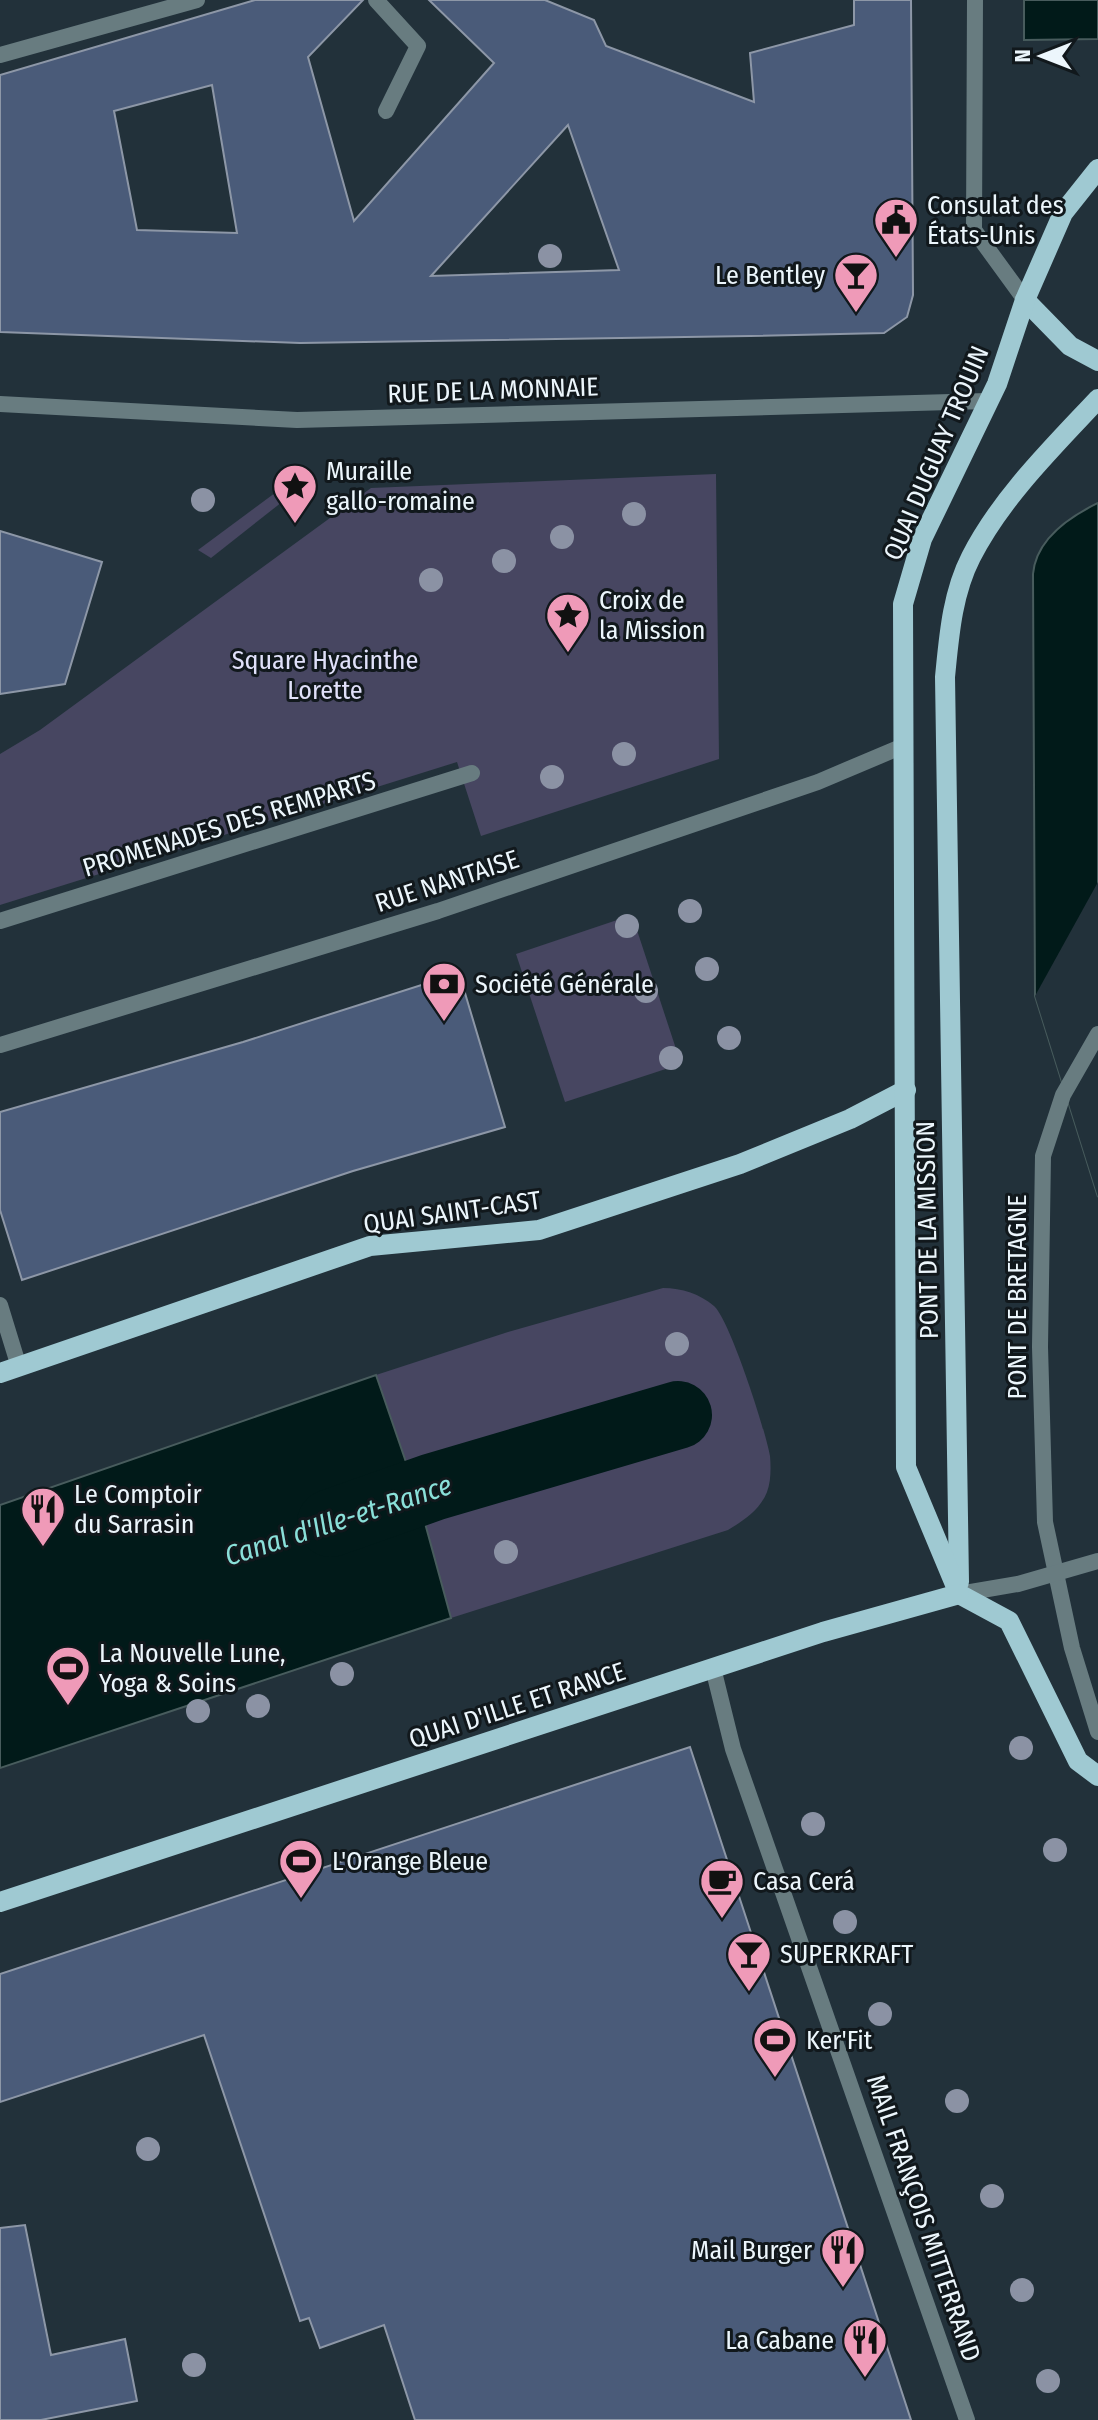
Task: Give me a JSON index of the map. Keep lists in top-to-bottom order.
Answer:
{
  "streets": {
    "main road": [
      "QUAI DUGUAY TROUIN",
      "QUAI SAINT-CAST",
      "PONT DE LA MISSION",
      "QUAI D'ILLE ET RANCE"
    ],
    "street": [
      "RUE DE LA MONNAIE",
      "PROMENADES DES REMPARTS",
      "RUE NANTAISE",
      "PONT DE BRETAGNE",
      "MAIL FRANÇOIS MITTERRAND"
    ]
  },
  "crossings": [
    ["RUE DE LA MONNAIE", "QUAI DUGUAY TROUIN"],
    ["QUAI DUGUAY TROUIN", "RUE NANTAISE"],
    ["QUAI DUGUAY TROUIN", "QUAI SAINT-CAST"],
    ["QUAI DUGUAY TROUIN", "PONT DE LA MISSION"],
    ["QUAI SAINT-CAST", "PONT DE LA MISSION"],
    ["PONT DE LA MISSION", "QUAI D'ILLE ET RANCE"],
    ["PONT DE BRETAGNE", "QUAI D'ILLE ET RANCE"],
    ["QUAI D'ILLE ET RANCE", "MAIL FRANÇOIS MITTERRAND"]
  ],
  "water": ["Canal d'Ille-et-Rance"],
  "parks": ["Square Hyacinthe Lorette"],
  "places": {
    "public building": ["Consulat des États-Unis"],
    "bar": ["Le Bentley", "SUPERKRAFT"],
    "place": ["Muraille gallo-romaine", "Croix de la Mission"],
    "bank": ["Société Générale"],
    "restaurant": ["Le Comptoir du Sarrasin", "Mail Burger", "La Cabane"],
    "sports": ["La Nouvelle Lune, Yoga & Soins", "L'Orange Bleue", "Ker'Fit"],
    "cafe": ["Casa Cerá"]
  },
  "north": "left"
}
